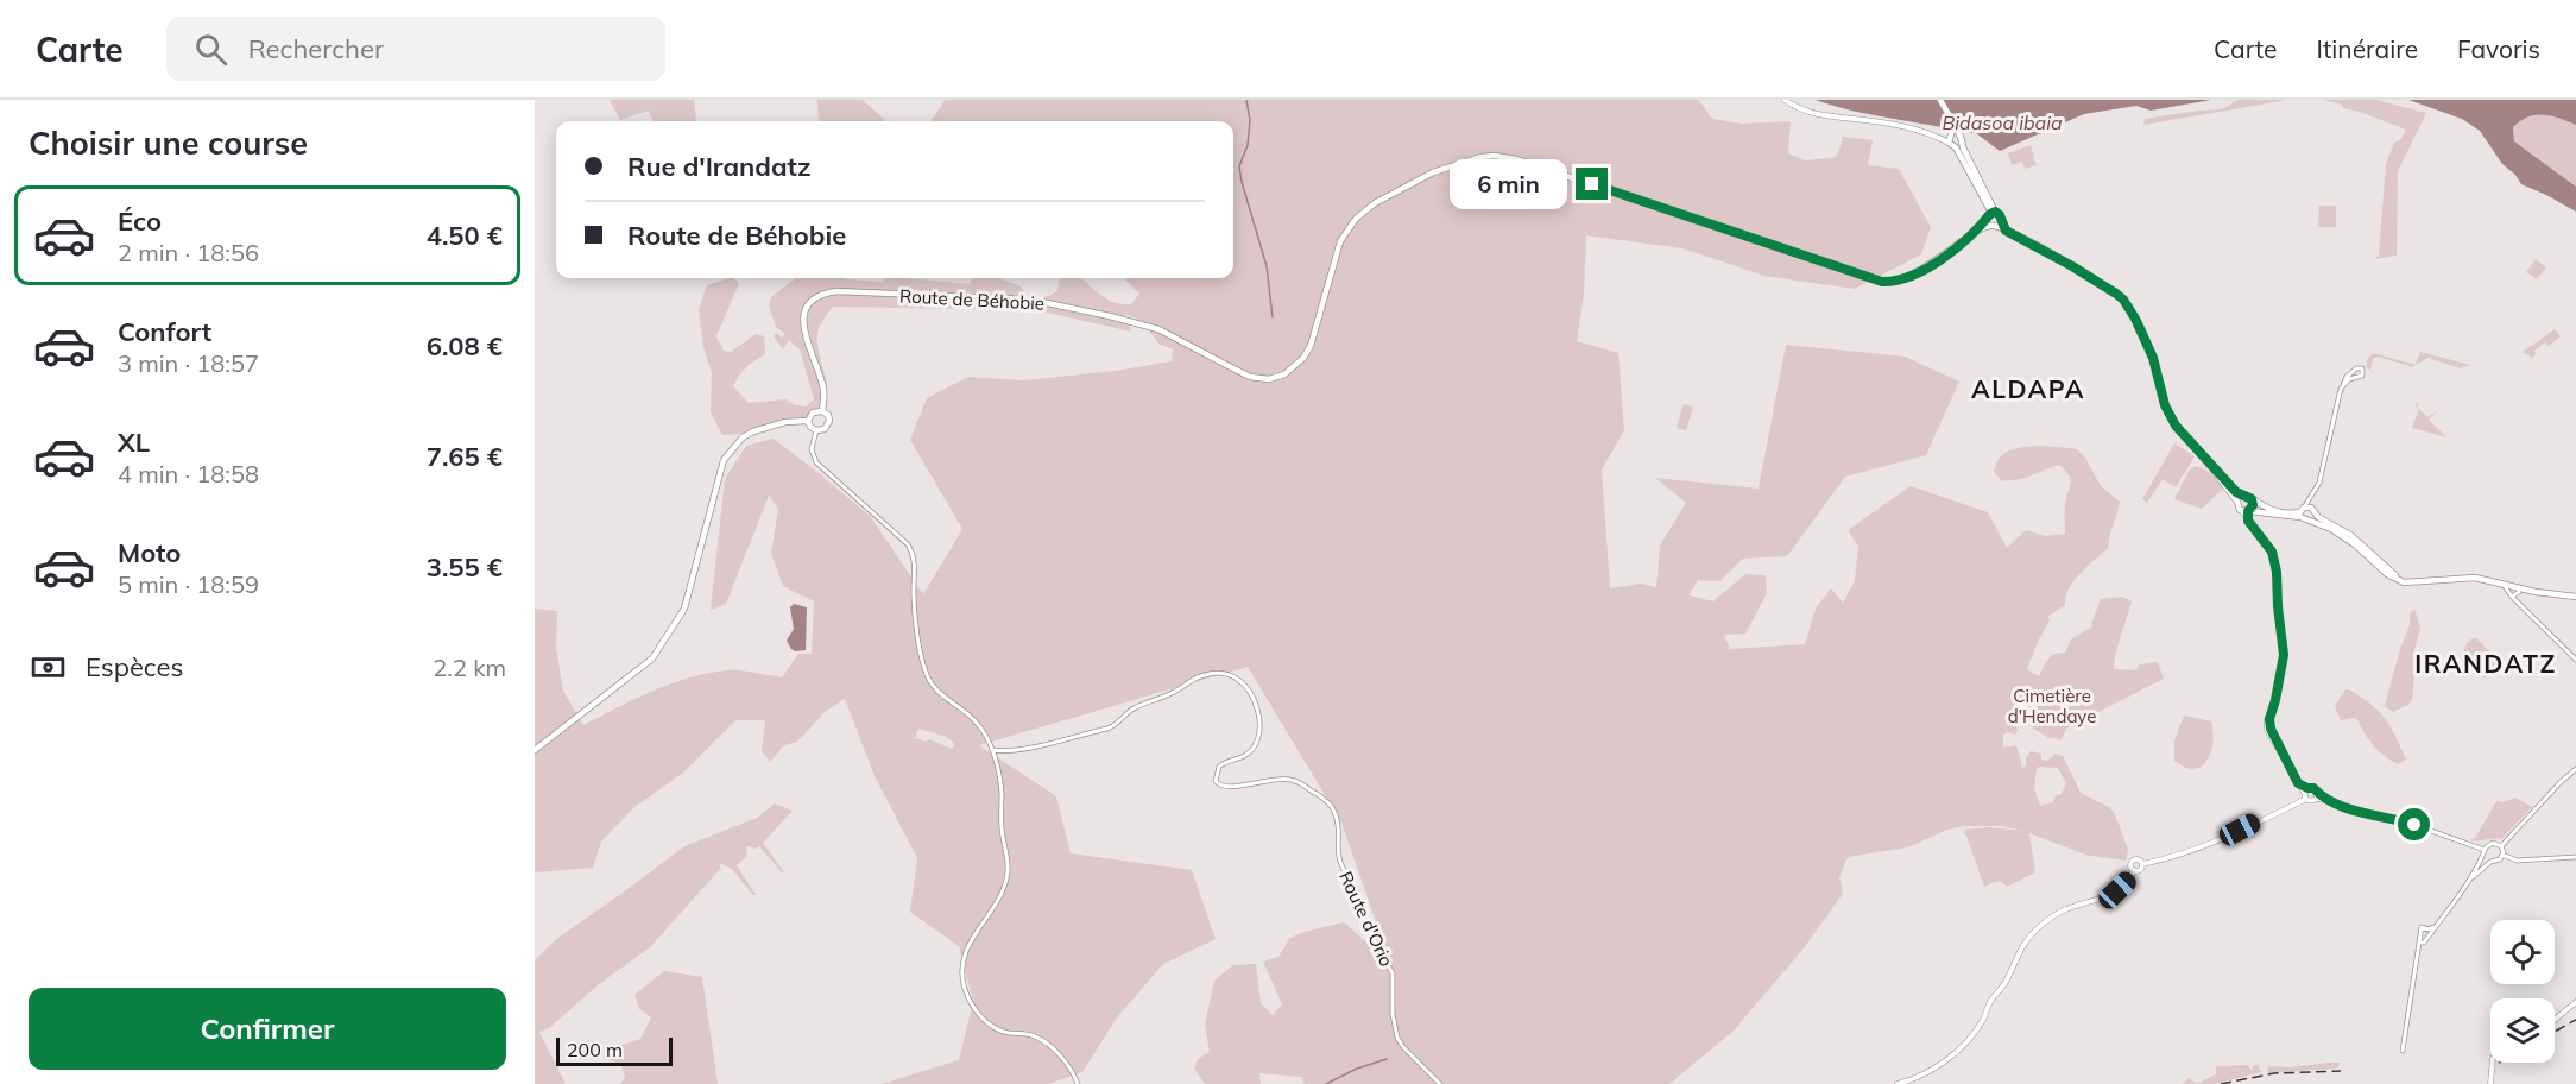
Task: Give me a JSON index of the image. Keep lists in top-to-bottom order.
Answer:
{
  "streets": {
    "main road": ["Route de Béhobie"],
    "street": ["Route d'Orio"]
  },
  "districts": ["ALDAPA", "IRANDATZ"],
  "water": ["Bidasoa ibaia"],
  "parks": ["Cimetière d'Hendaye"],
  "scale_bar": "200 m",
  "page": {
    "header": "Carte",
    "search": "Rechercher",
    "nav": ["Carte", "Itinéraire", "Favoris"],
    "heading": "Choisir une course",
    "banner": ["Rue d'Irandatz", "Route de Béhobie"],
    "bubble": "6 min",
    "list": [
      {
        "name": "Éco",
        "note": "2 min · 18:56",
        "value": "4.50 €"
      },
      {
        "name": "Confort",
        "note": "3 min · 18:57",
        "value": "6.08 €"
      },
      {
        "name": "XL",
        "note": "4 min · 18:58",
        "value": "7.65 €"
      },
      {
        "name": "Moto",
        "note": "5 min · 18:59",
        "value": "3.55 €"
      }
    ],
    "pay": ["Espèces", "2.2 km"],
    "buttons": "Confirmer",
    "scale": "200 m"
  }
}
